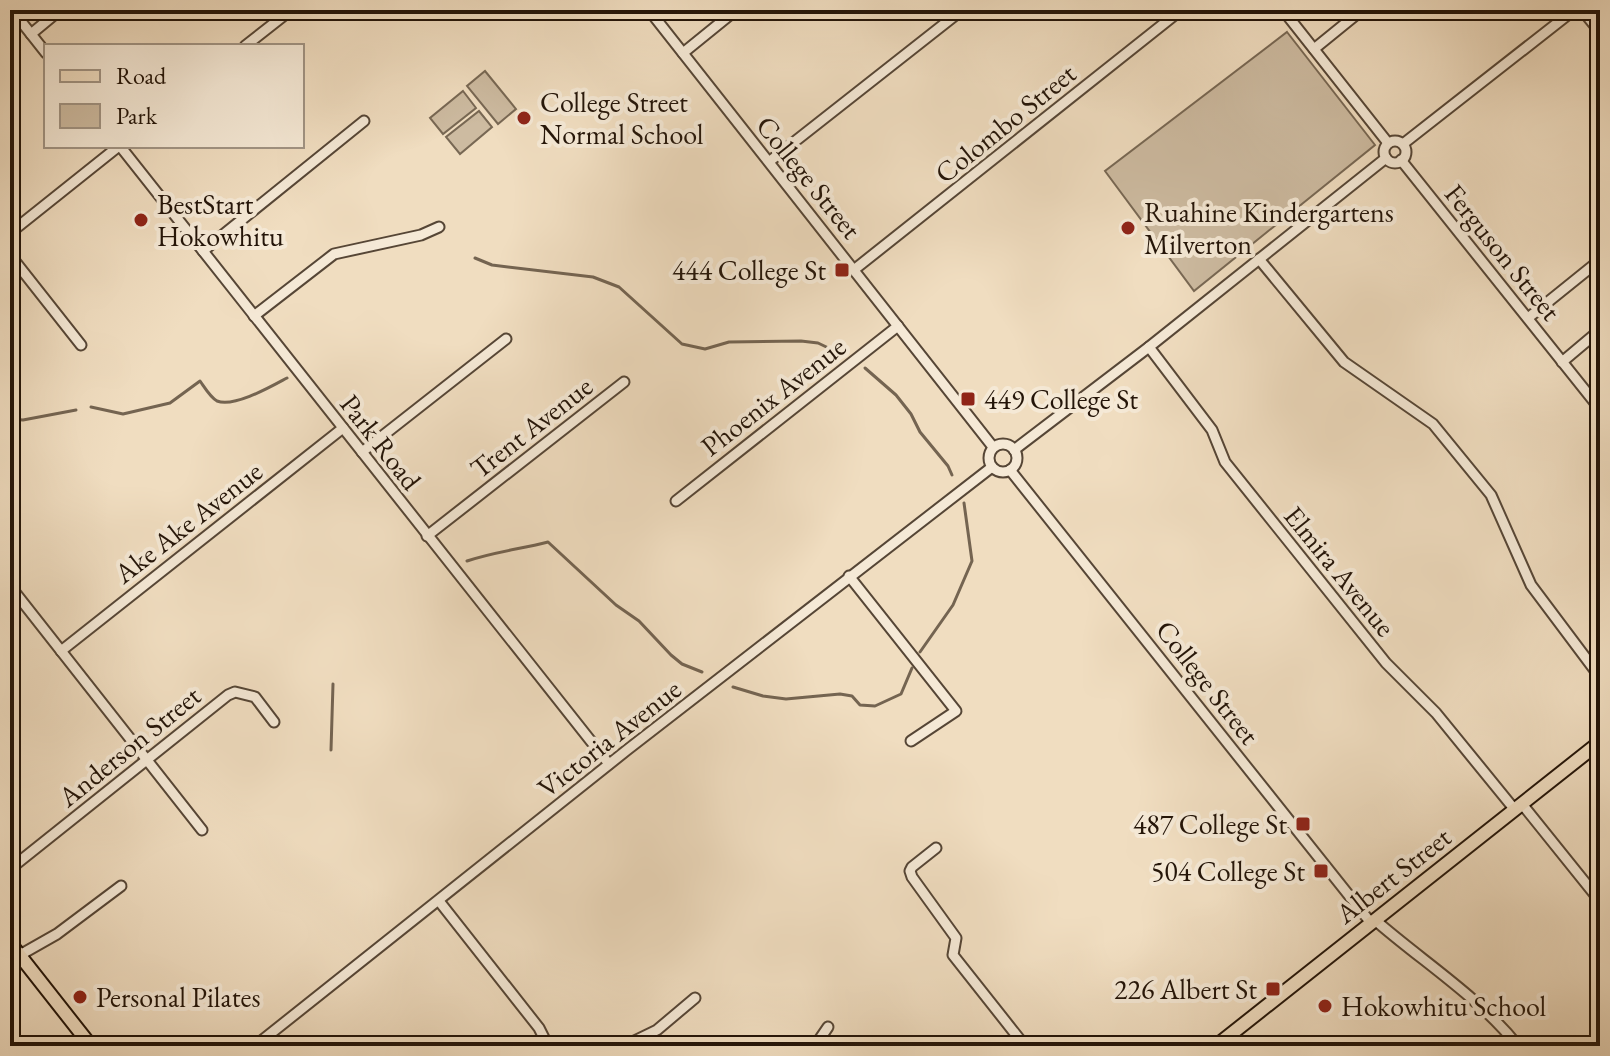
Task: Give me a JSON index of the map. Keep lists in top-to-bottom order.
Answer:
{
  "streets": {
    "main road": ["Albert Street"],
    "street": [
      "Colombo Street",
      "College Street",
      "Ferguson Street",
      "Phoenix Avenue",
      "Trent Avenue",
      "Park Road",
      "Ake Ake Avenue",
      "Elmira Avenue",
      "Victoria Avenue",
      "Anderson Street"
    ]
  },
  "crossings": [
    ["Colombo Street", "College Street"],
    ["College Street", "Phoenix Avenue"],
    ["College Street", "Victoria Avenue"],
    ["College Street", "Albert Street"],
    ["Trent Avenue", "Park Road"],
    ["Park Road", "Ake Ake Avenue"],
    ["Park Road", "Victoria Avenue"],
    ["Elmira Avenue", "Albert Street"]
  ],
  "places": {
    "other": [
      "College Street Normal School",
      "BestStart Hokowhitu",
      "Ruahine Kindergartens Milverton",
      "Personal Pilates",
      "Hokowhitu School"
    ],
    "transit": [
      "444 College St",
      "449 College St",
      "487 College St",
      "504 College St",
      "226 Albert St"
    ]
  },
  "legend": ["Road", "Park"]
}
